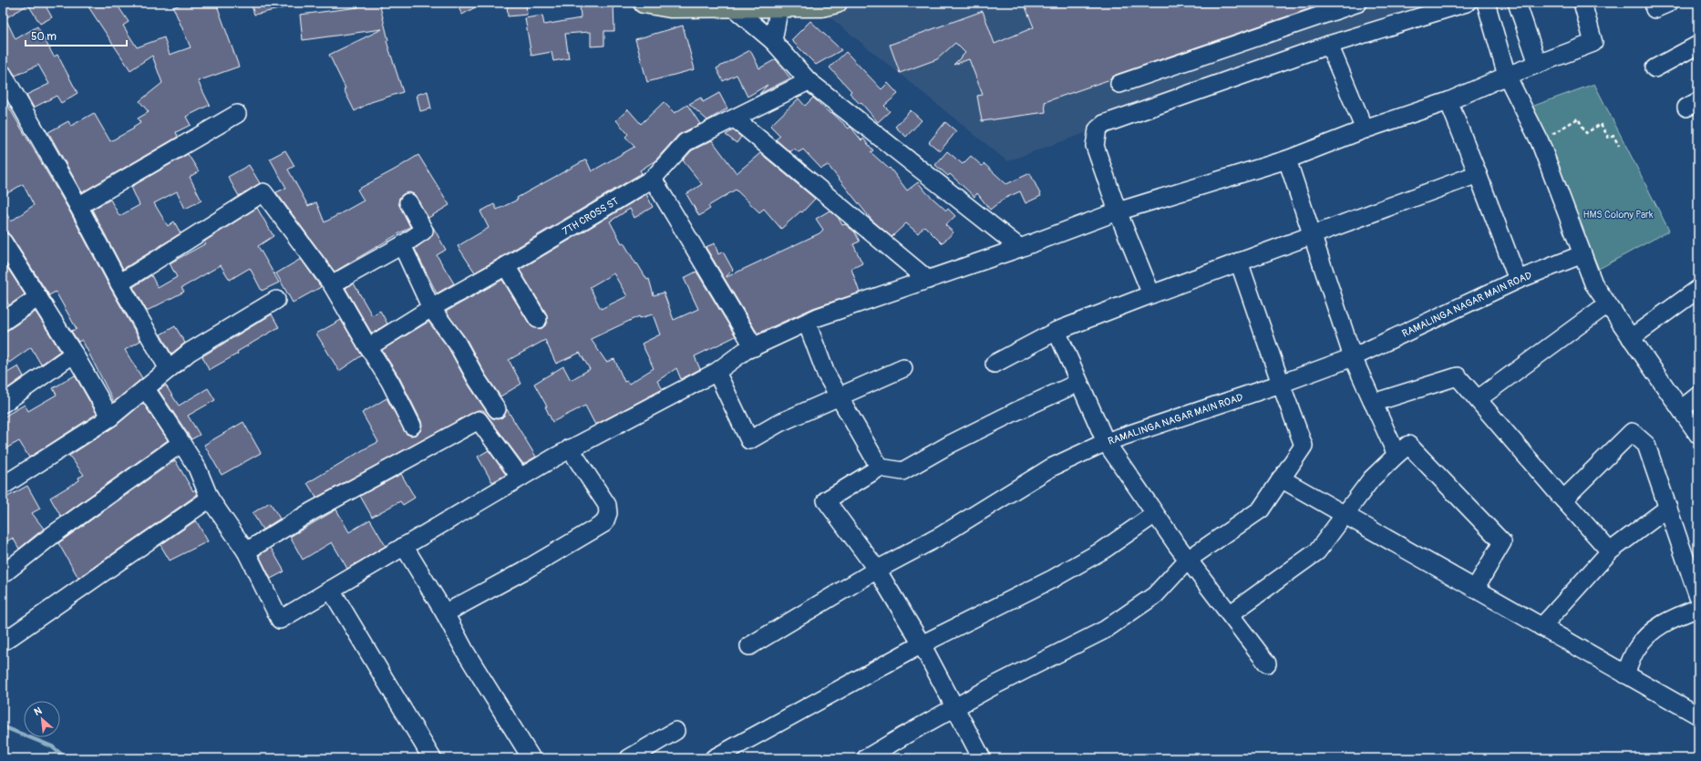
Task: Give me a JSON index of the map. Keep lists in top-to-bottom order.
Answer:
{
  "streets": {
    "street": ["7TH CROSS ST", "RAMALINGA NAGAR MAIN ROAD"]
  },
  "parks": ["HMS Colony Park"],
  "scale_bar": "50 m",
  "north": "top left"
}
